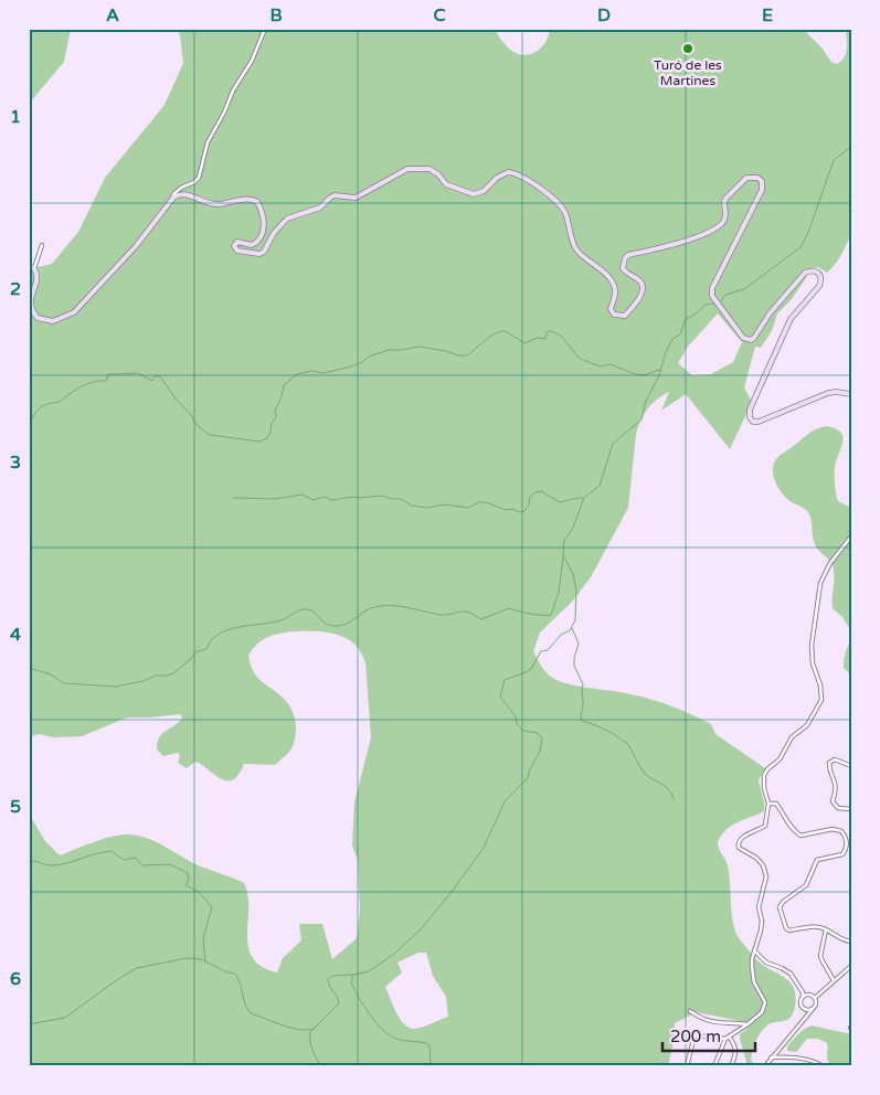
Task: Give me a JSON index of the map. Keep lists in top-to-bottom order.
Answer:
{
  "places": ["Turó de les Martines"],
  "scale_bar": "200 m",
  "grid": {
    "columns": [
      "A",
      "B",
      "C",
      "D",
      "E"
    ],
    "rows": [
      "1",
      "2",
      "3",
      "4",
      "5",
      "6"
    ]
  }
}
